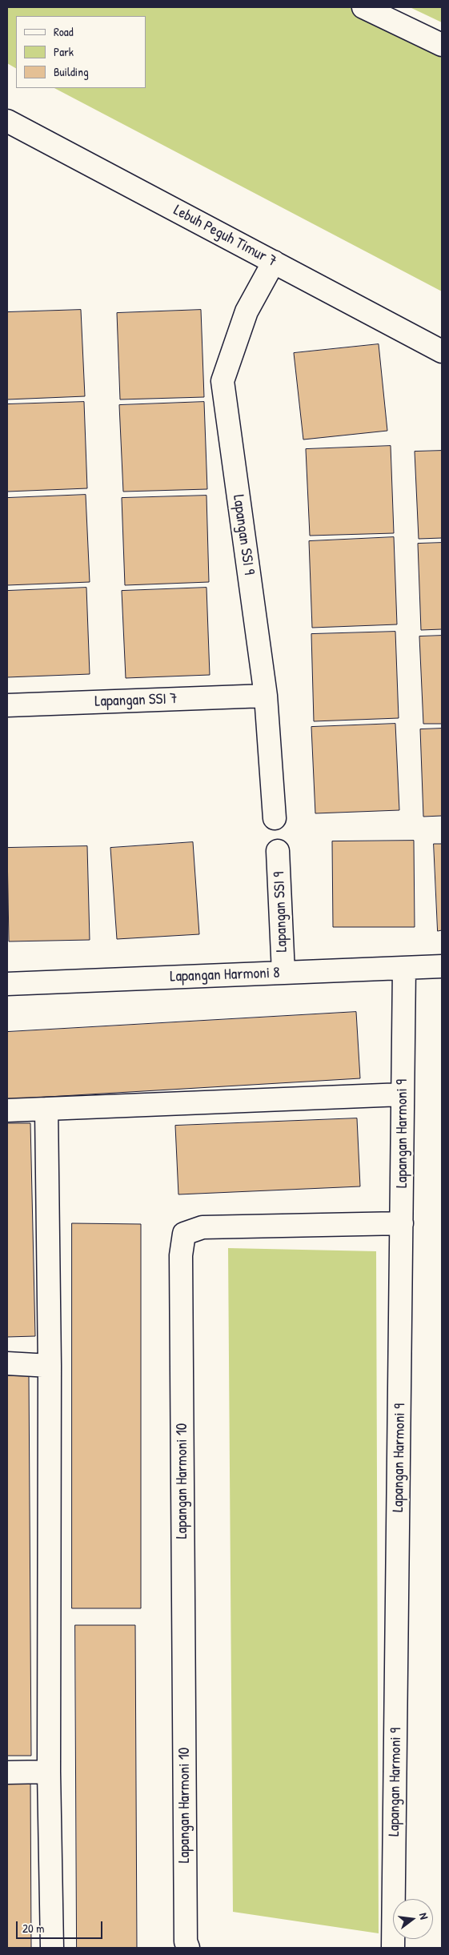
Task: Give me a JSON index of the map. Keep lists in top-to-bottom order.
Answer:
{
  "streets": {
    "street": [
      "Lebuh Peguh Timur 7",
      "Lapangan SSI 9",
      "Lapangan SSI 7",
      "Lapangan Harmoni 8",
      "Lapangan Harmoni 9",
      "Lapangan Harmoni 10"
    ]
  },
  "crossings": [
    ["Lebuh Peguh Timur 7", "Lapangan SSI 9"],
    ["Lapangan SSI 9", "Lapangan SSI 7"],
    ["Lapangan SSI 9", "Lapangan Harmoni 8"],
    ["Lapangan Harmoni 8", "Lapangan Harmoni 9"],
    ["Lapangan Harmoni 9", "Lapangan Harmoni 10"]
  ],
  "legend": ["Road", "Park", "Building"],
  "scale_bar": "20 m",
  "north": "right"
}
